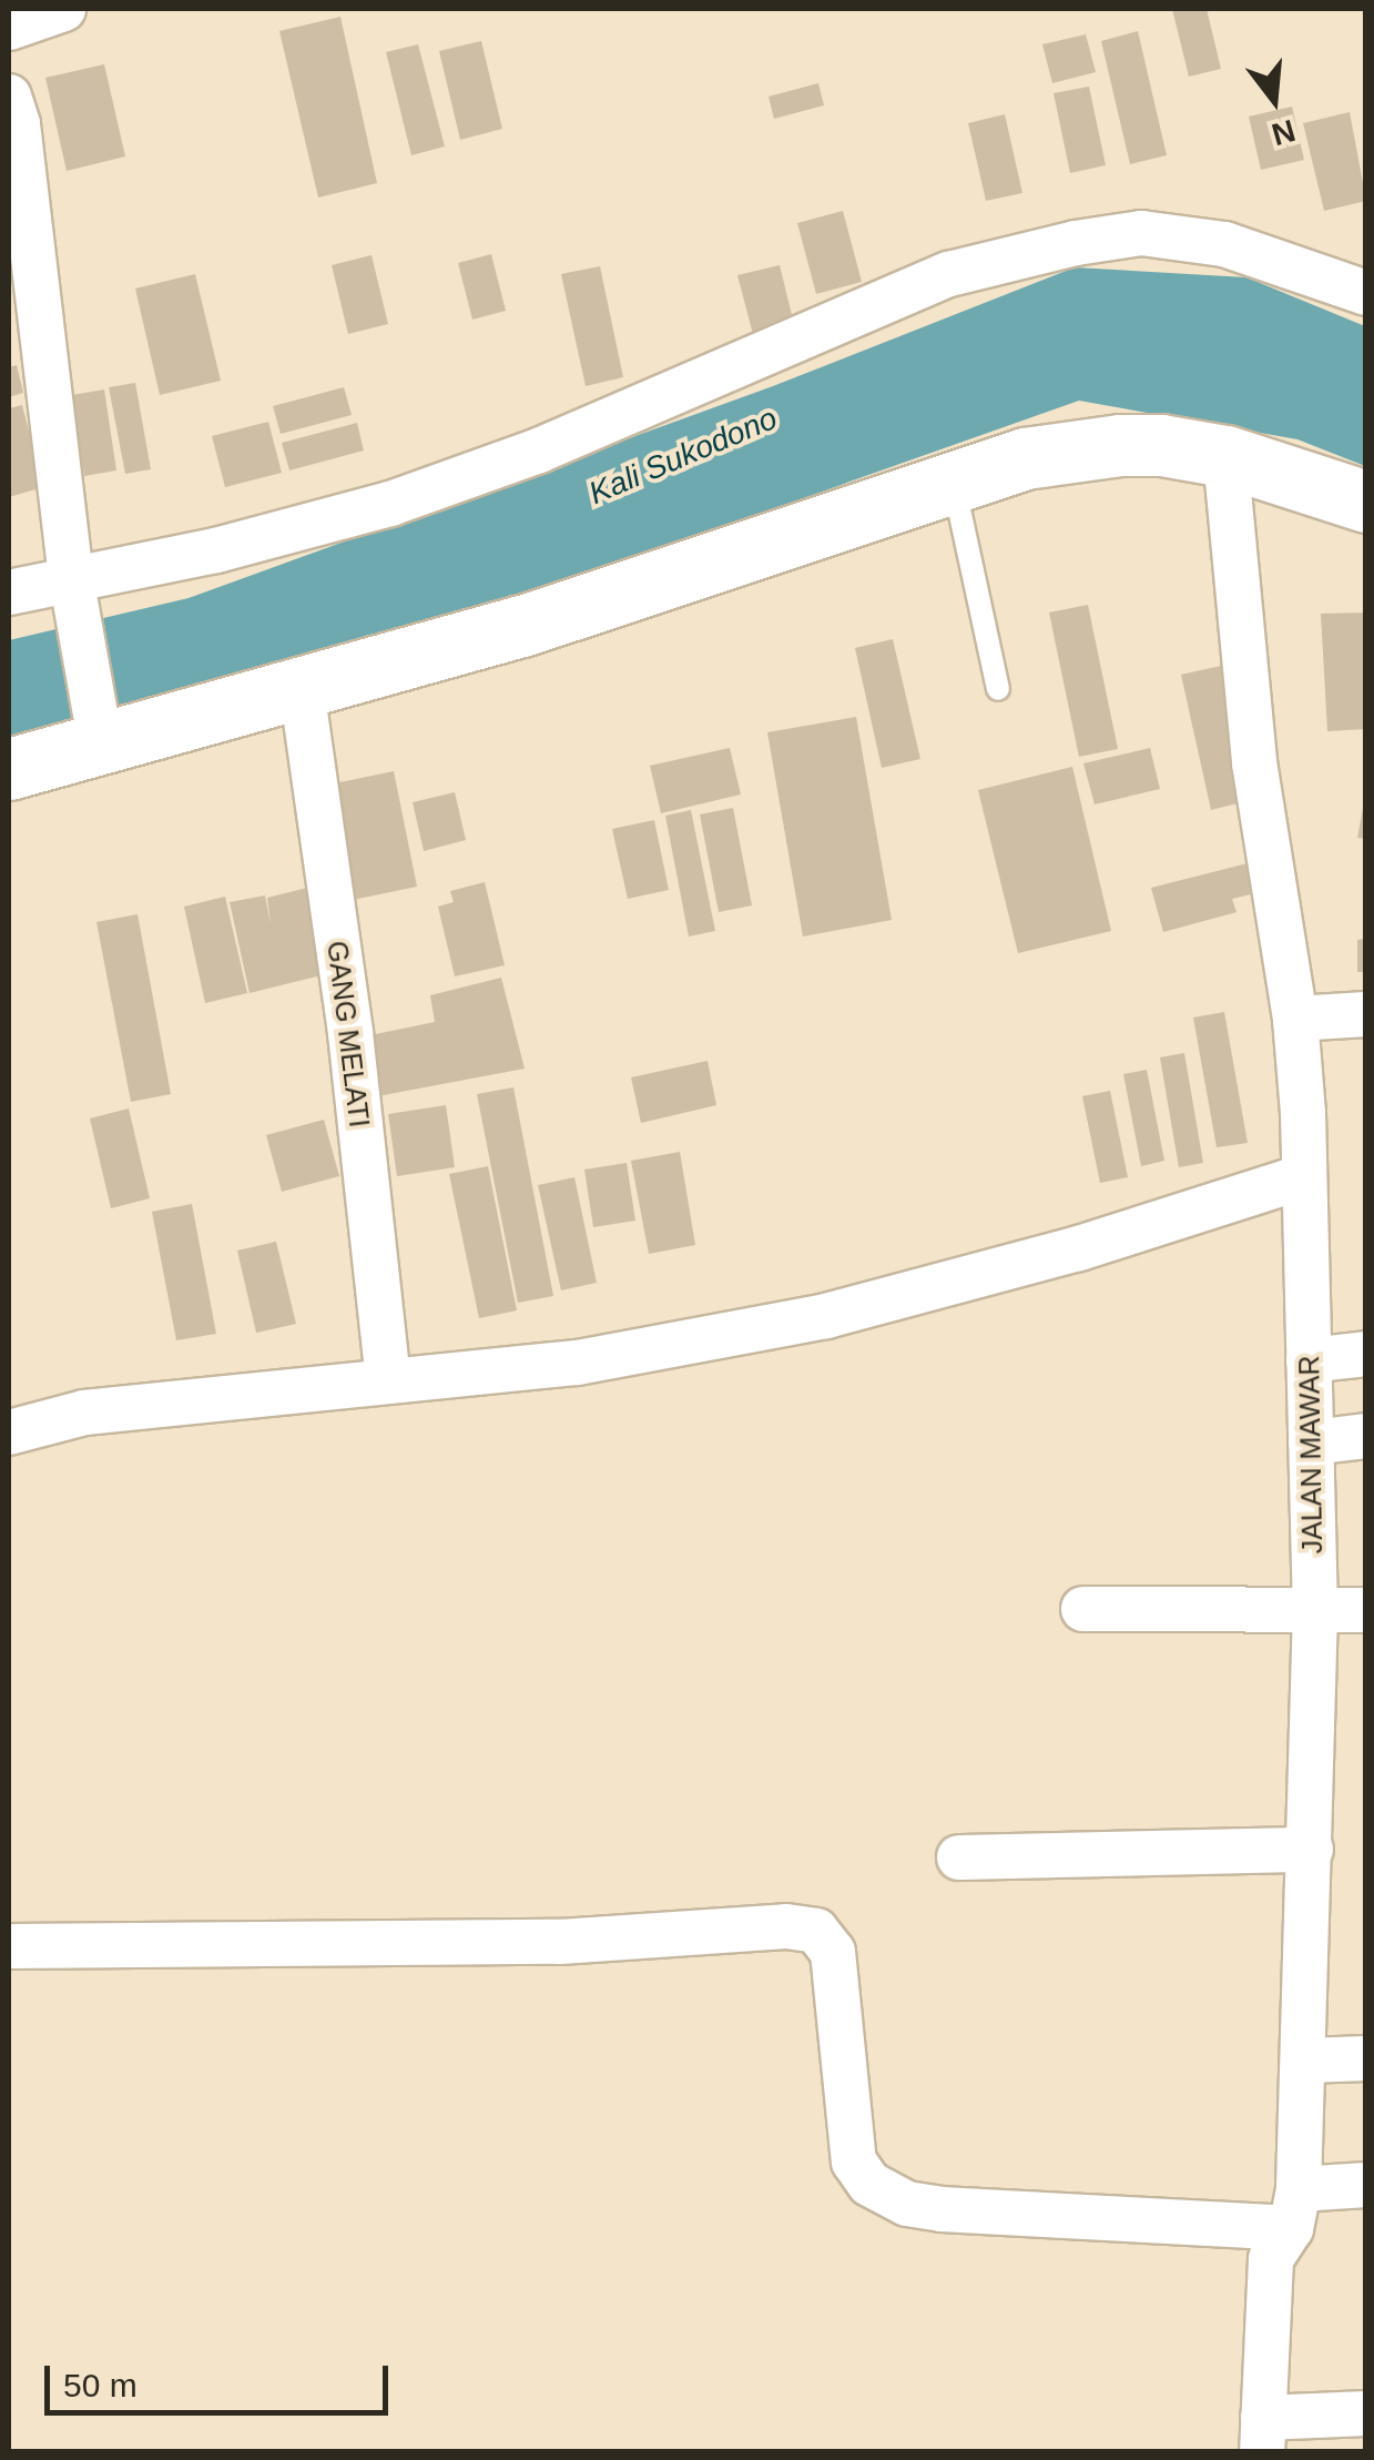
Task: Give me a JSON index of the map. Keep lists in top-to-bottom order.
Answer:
{
  "streets": {
    "street": ["GANG MELATI", "JALAN MAWAR"]
  },
  "water": ["Kali Sukodono"],
  "scale_bar": "50 m",
  "north": "bottom"
}
